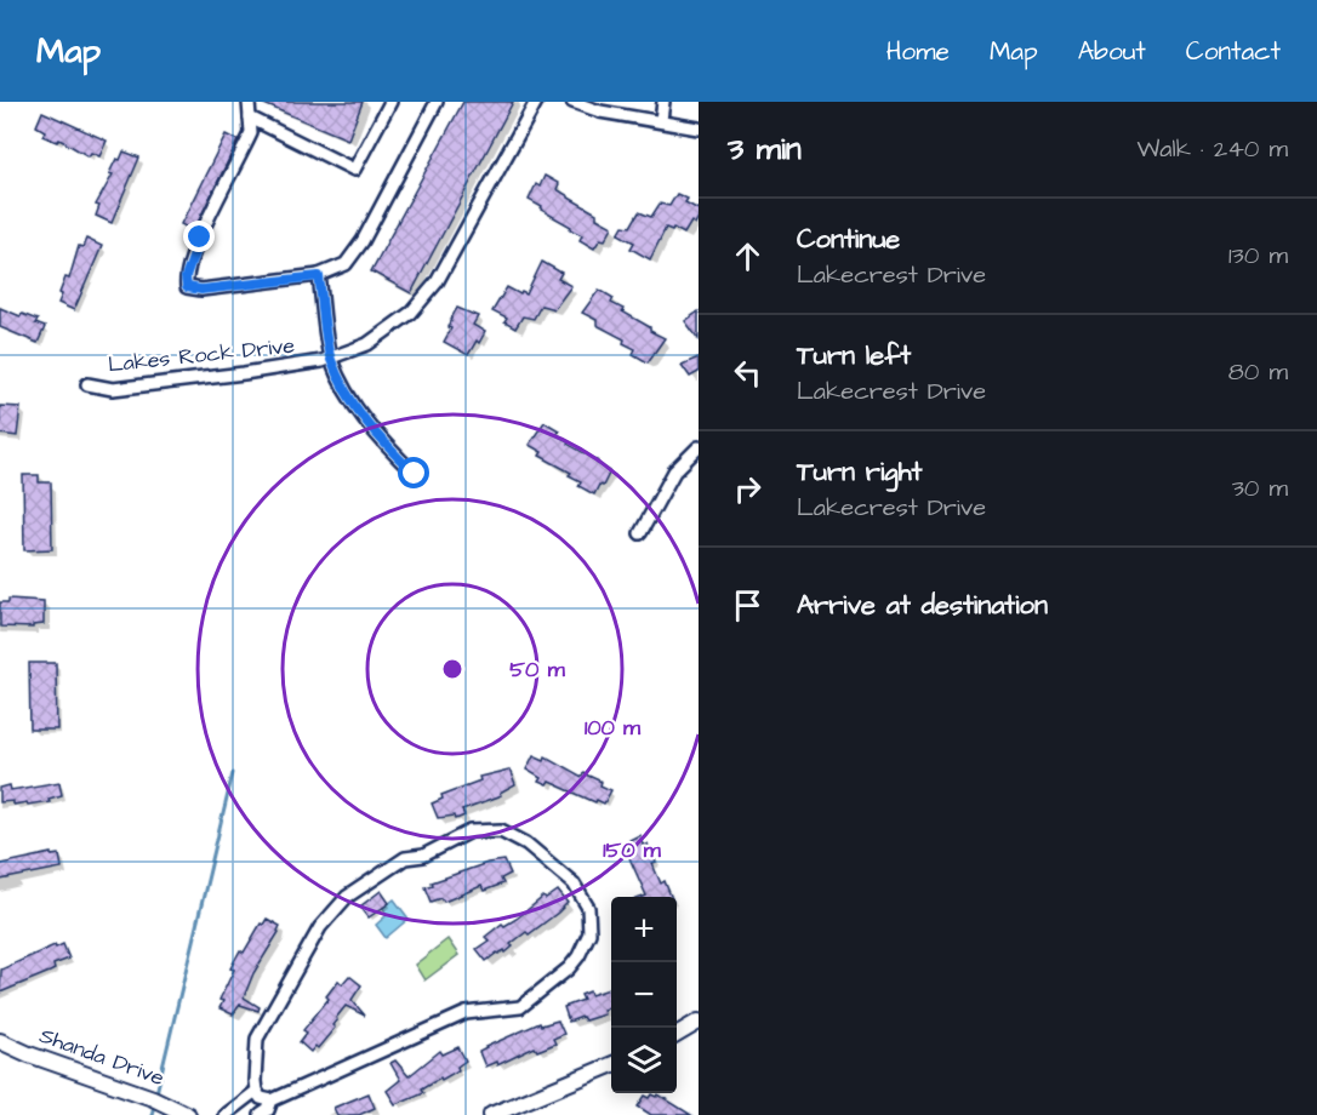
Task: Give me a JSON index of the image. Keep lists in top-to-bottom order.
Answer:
{
  "streets": {
    "street": ["Lakes Rock Drive", "Shanda Drive"]
  },
  "page": {
    "header": "Map",
    "nav": [
      "Home",
      "Map",
      "About",
      "Contact"
    ],
    "heading": ["3 min", "Walk · 240 m"],
    "list": [
      ["Continue", "Lakecrest Drive", "130 m"],
      ["Turn left", "Lakecrest Drive", "80 m"],
      ["Turn right", "Lakecrest Drive", "30 m"],
      "Arrive at destination"
    ],
    "map_buttons": ["+", "−"]
  },
  "rings": ["50 m", "100 m", "150 m"]
}
